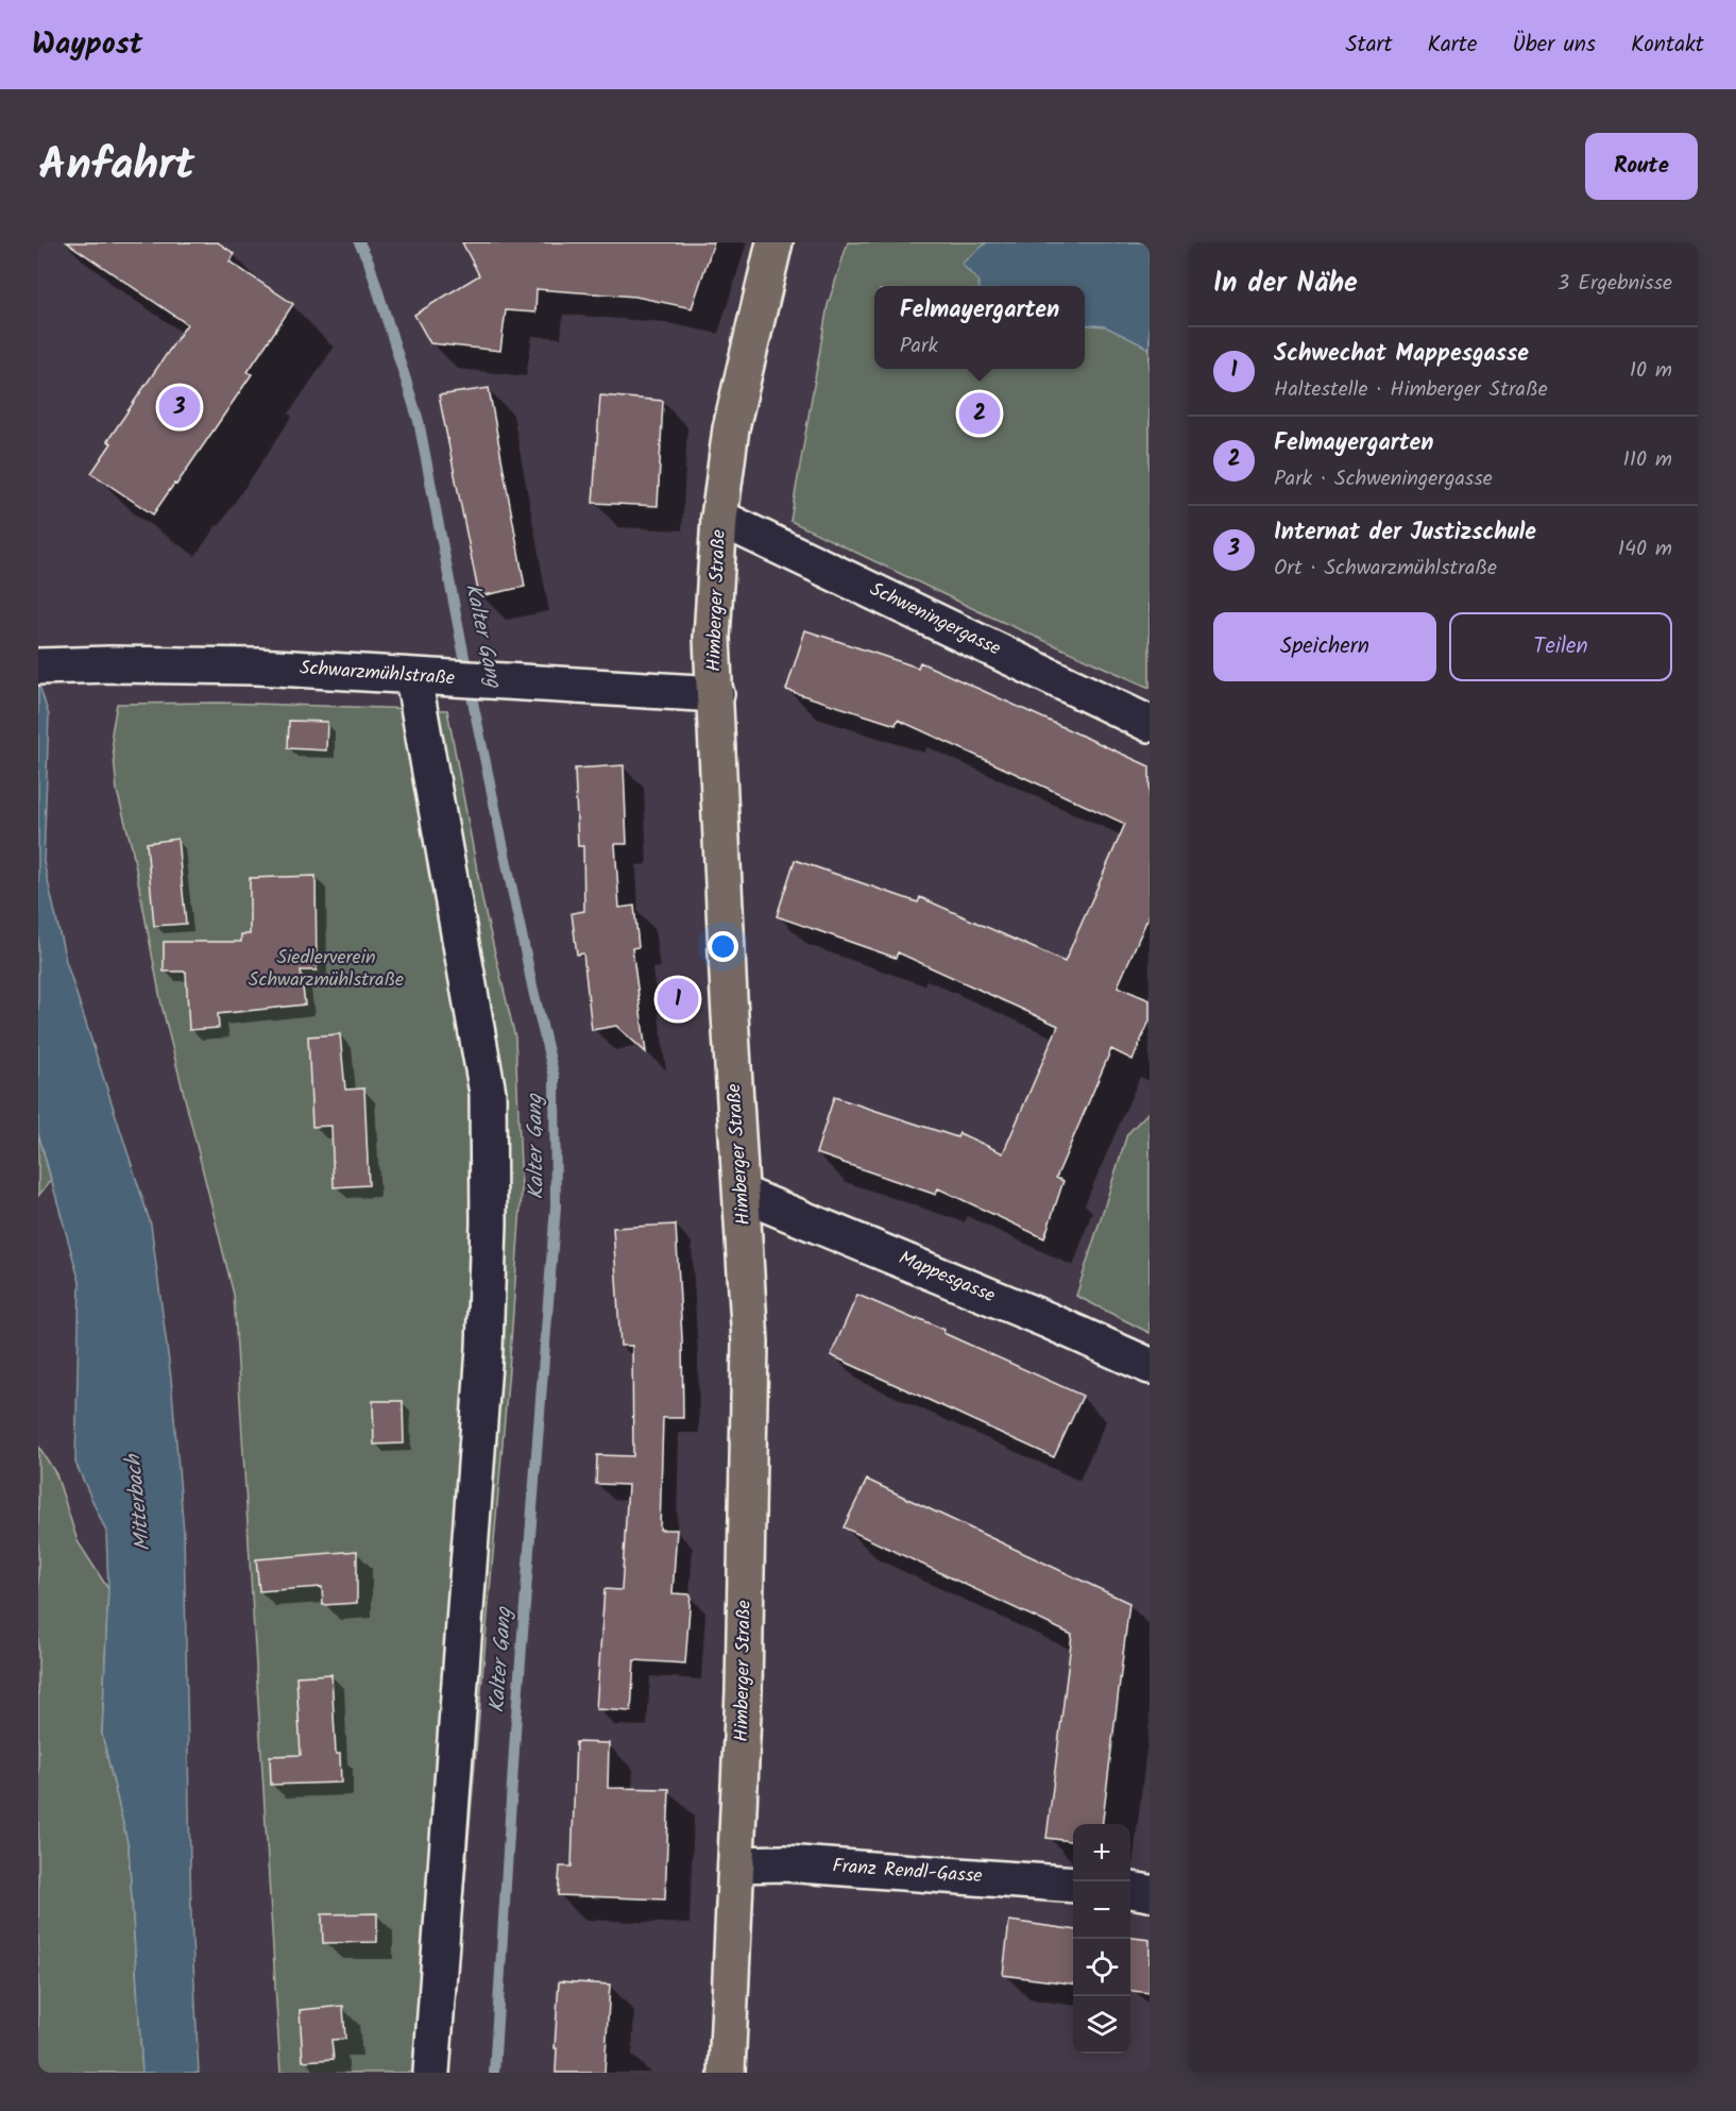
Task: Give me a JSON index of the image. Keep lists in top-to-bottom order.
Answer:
{
  "streets": {
    "main road": ["Himberger Straße"],
    "street": [
      "Schweningergasse",
      "Schwarzmühlstraße",
      "Mappesgasse",
      "Franz Rendl-Gasse"
    ]
  },
  "crossings": [
    ["Himberger Straße", "Schweningergasse"],
    ["Himberger Straße", "Schwarzmühlstraße"],
    ["Himberger Straße", "Mappesgasse"],
    ["Himberger Straße", "Franz Rendl-Gasse"]
  ],
  "water": ["Kalter Gang", "Mitterbach"],
  "parks": ["Siedlerverein Schwarzmühlstraße"],
  "page": {
    "header": "Waypost",
    "nav": [
      "Start",
      "Karte",
      "Über uns",
      "Kontakt"
    ],
    "title": "Anfahrt",
    "buttons": [
      "Route",
      ["Speichern", "Teilen"]
    ],
    "heading": ["In der Nähe", "3 Ergebnisse"],
    "popup": ["Felmayergarten", "Park"],
    "list": [
      {
        "mark": "1",
        "name": "Schwechat Mappesgasse",
        "note": "Haltestelle · Himberger Straße",
        "value": "10 m"
      },
      {
        "mark": "2",
        "name": "Felmayergarten",
        "note": "Park · Schweningergasse",
        "value": "110 m"
      },
      {
        "mark": "3",
        "name": "Internat der Justizschule",
        "note": "Ort · Schwarzmühlstraße",
        "value": "140 m"
      }
    ],
    "pins": ["3", "2", "1"],
    "map_buttons": ["+", "−"]
  }
}
